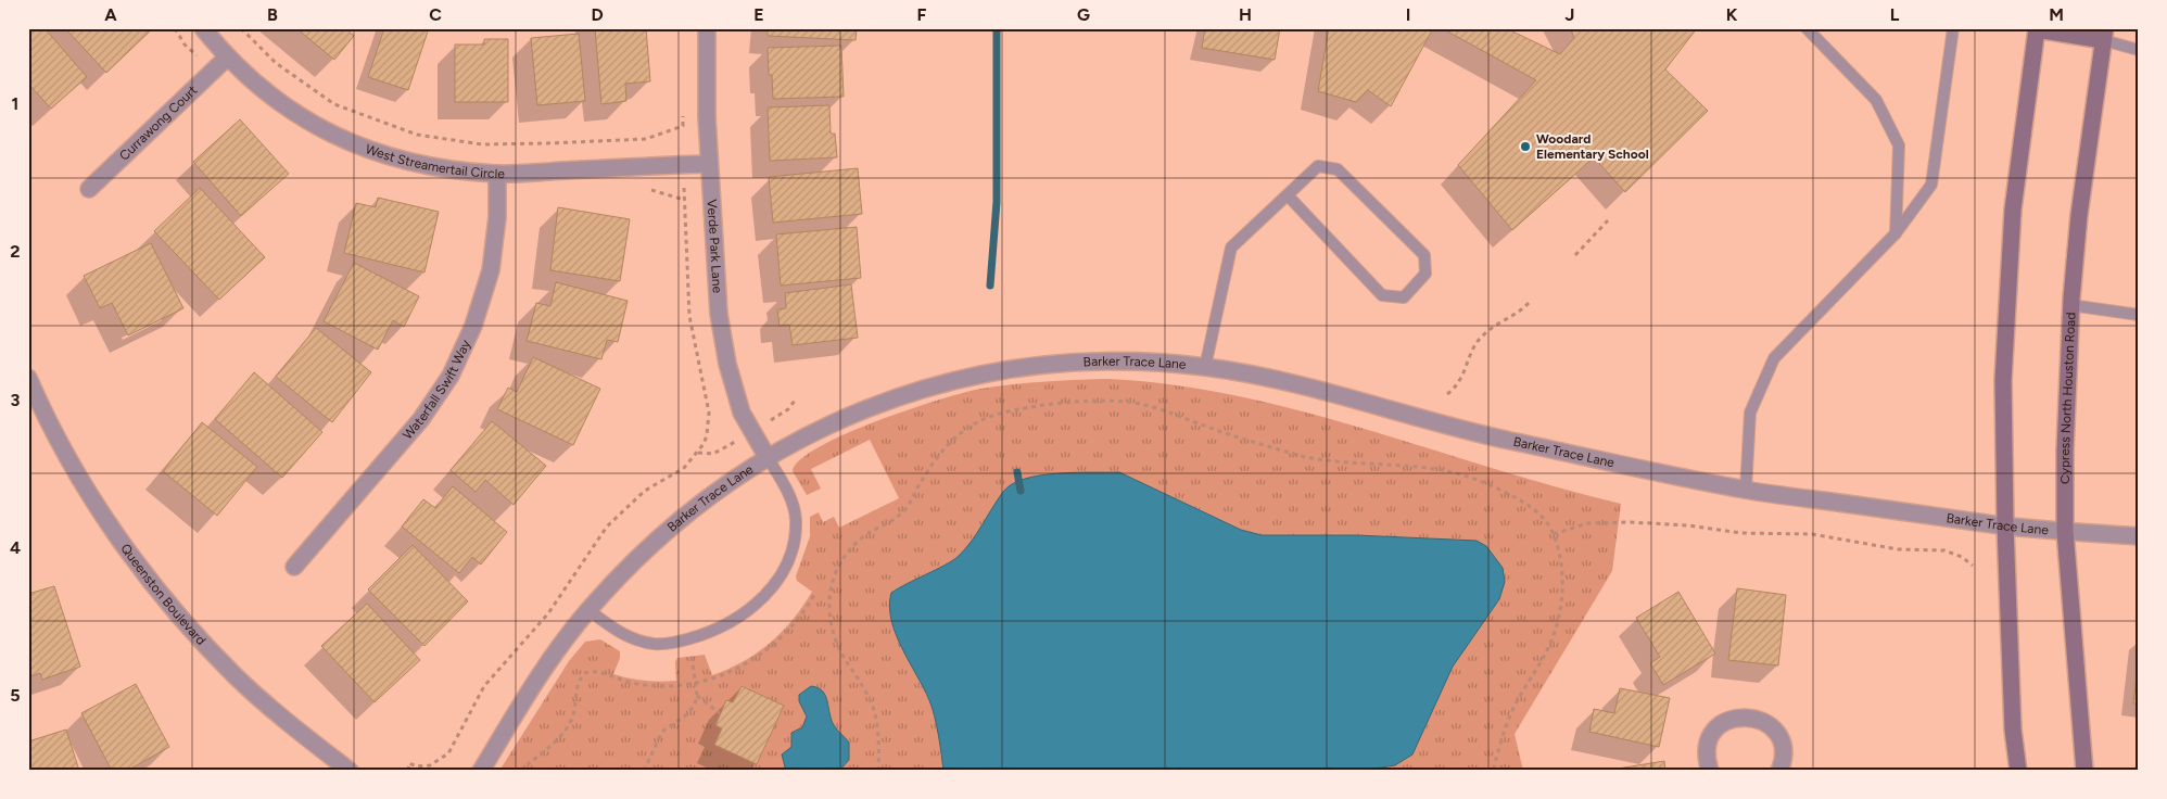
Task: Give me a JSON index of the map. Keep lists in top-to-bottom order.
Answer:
{
  "streets": {
    "main road": ["Cypress North Houston Road"],
    "street": [
      "Currawong Court",
      "West Streamertail Circle",
      "Verde Park Lane",
      "Barker Trace Lane",
      "Waterfall Swift Way",
      "Queenston Boulevard"
    ]
  },
  "crossings": [
    ["Currawong Court", "West Streamertail Circle"],
    ["West Streamertail Circle", "Verde Park Lane"],
    ["West Streamertail Circle", "Waterfall Swift Way"],
    ["Verde Park Lane", "Barker Trace Lane"],
    ["Barker Trace Lane", "Cypress North Houston Road"]
  ],
  "places": ["Woodard Elementary School"],
  "grid": {
    "columns": [
      "A",
      "B",
      "C",
      "D",
      "E",
      "F",
      "G",
      "H",
      "I",
      "J",
      "K",
      "L",
      "M"
    ],
    "rows": [
      "1",
      "2",
      "3",
      "4",
      "5"
    ]
  }
}
